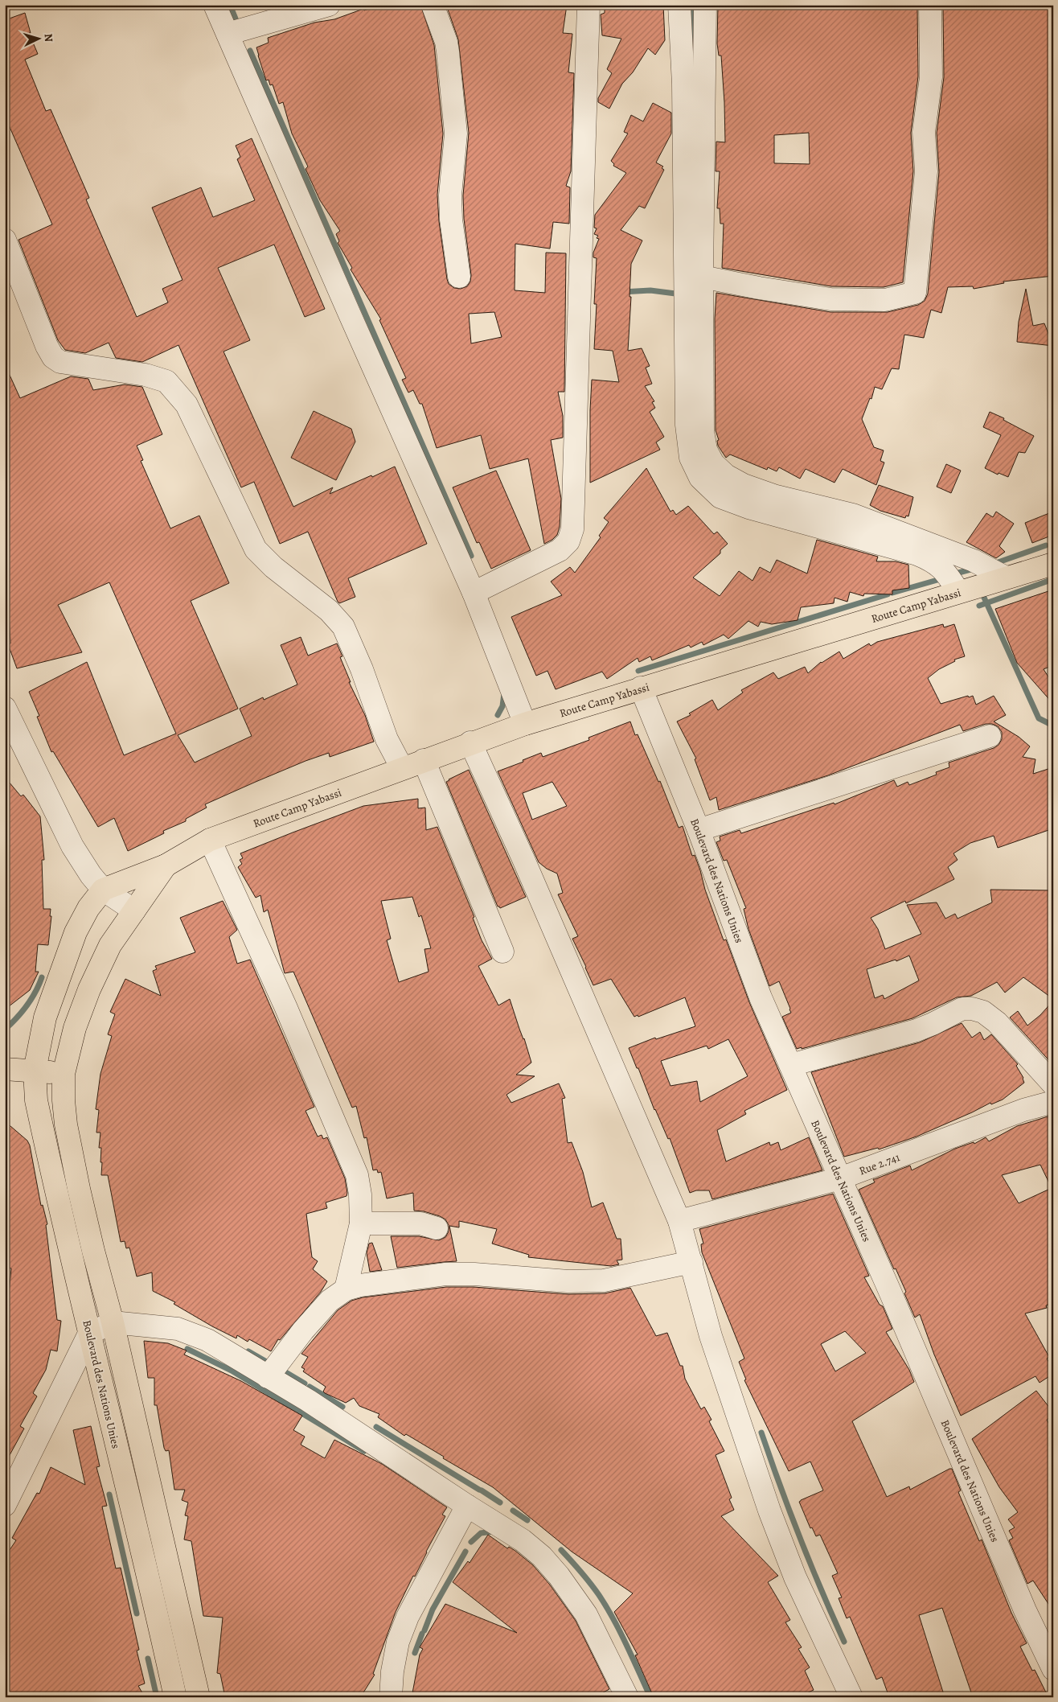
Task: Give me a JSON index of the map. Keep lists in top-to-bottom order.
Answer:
{
  "streets": {
    "main road": ["Route Camp Yabassi", "Boulevard des Nations Unies"],
    "street": ["Rue 2.741"]
  },
  "crossings": [
    ["Route Camp Yabassi", "Boulevard des Nations Unies"],
    ["Boulevard des Nations Unies", "Rue 2.741"]
  ],
  "north": "right"
}
